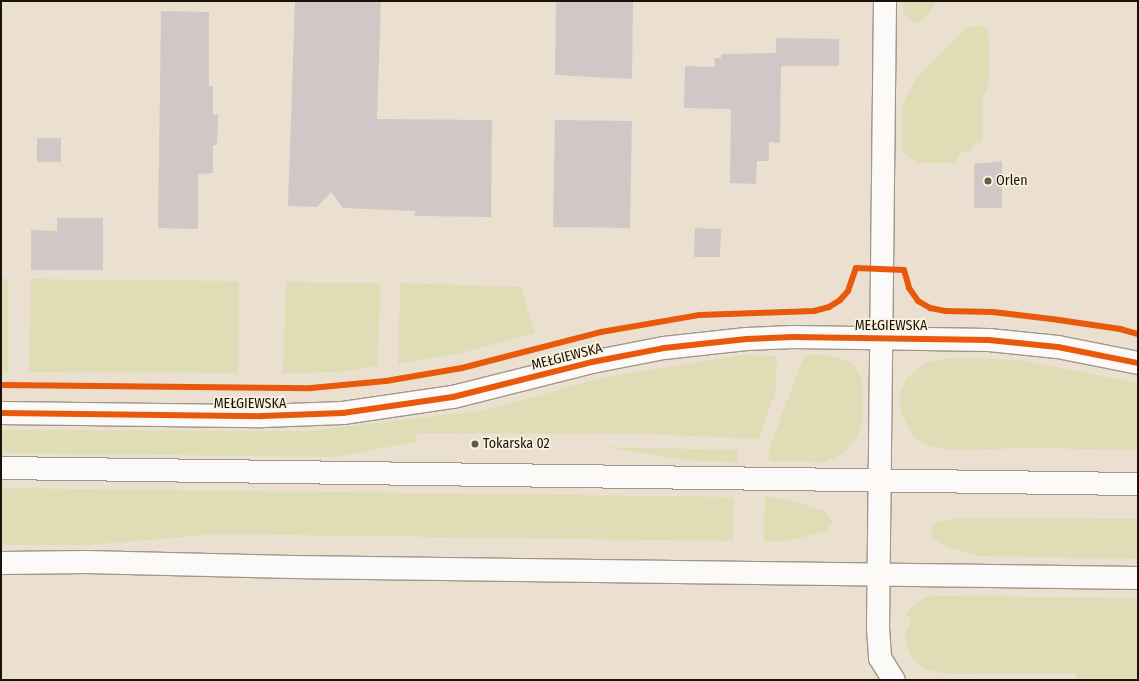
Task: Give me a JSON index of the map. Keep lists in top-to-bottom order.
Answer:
{
  "streets": {
    "main road": ["MEŁGIEWSKA"]
  },
  "places": ["Orlen", "Tokarska 02"]
}
